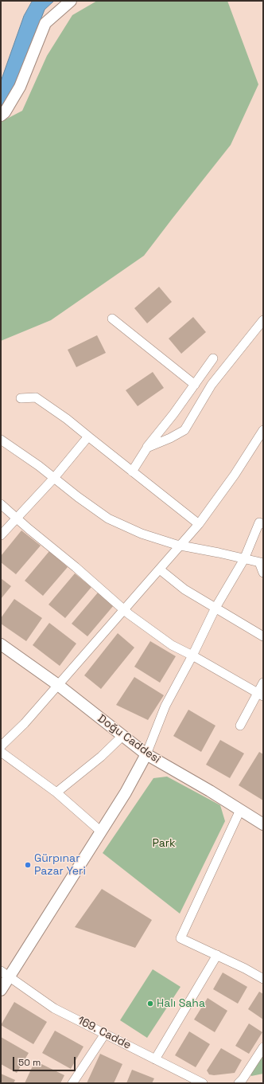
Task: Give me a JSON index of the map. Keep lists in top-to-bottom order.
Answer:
{
  "streets": {
    "street": ["Doğu Caddesi", "169. Cadde"]
  },
  "parks": ["Park"],
  "places": ["Gürpınar Pazar Yeri", "Halı Saha"],
  "scale_bar": "50 m"
}
